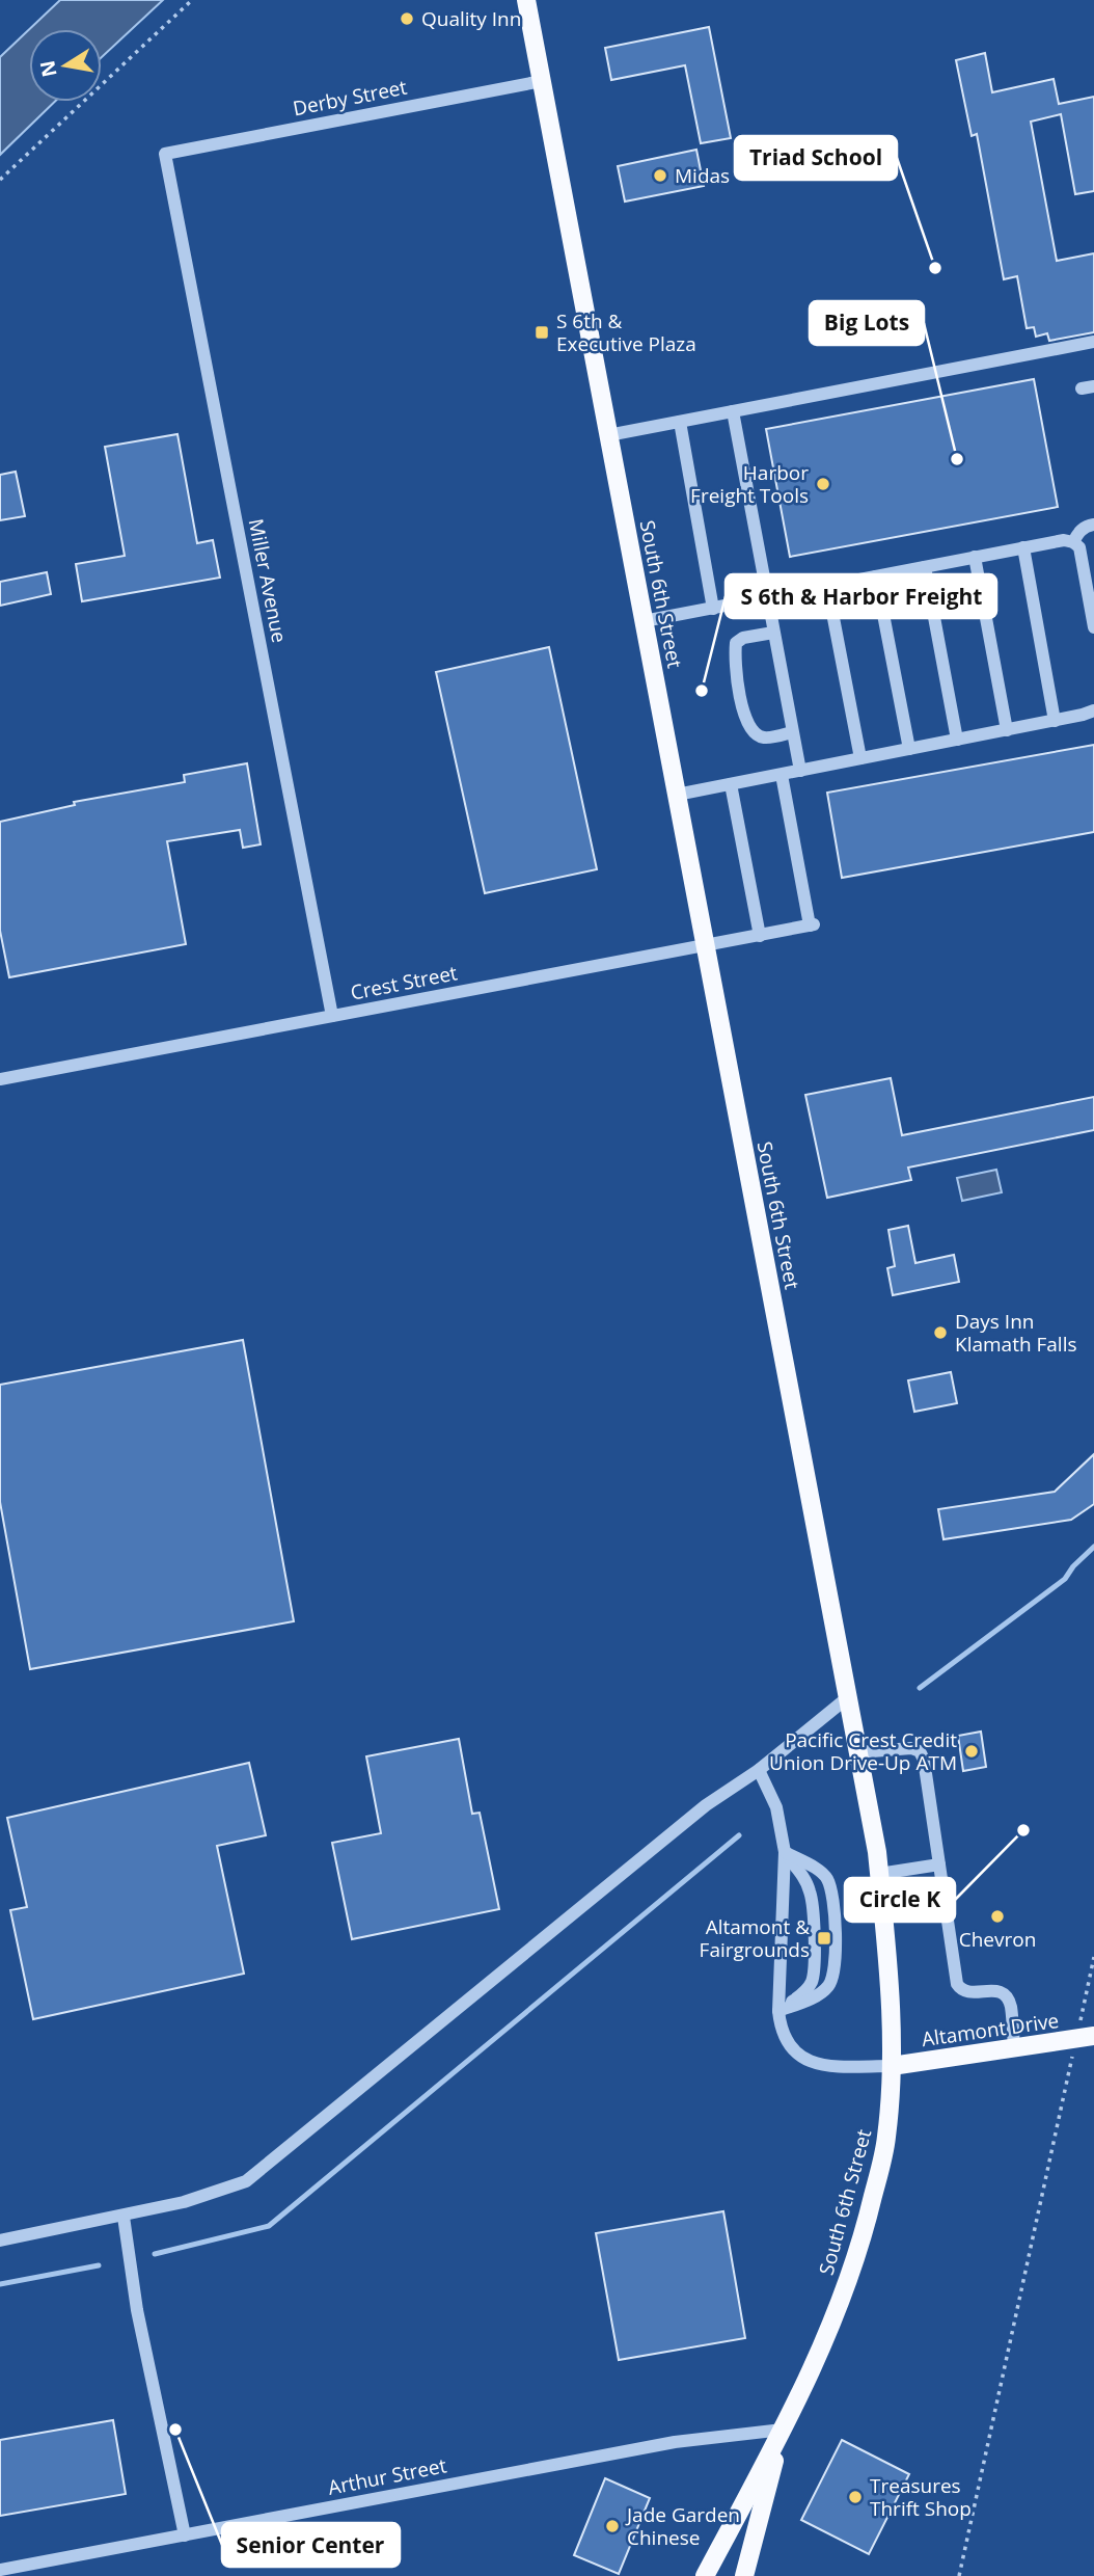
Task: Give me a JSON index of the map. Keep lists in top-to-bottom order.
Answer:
{
  "streets": {
    "main road": ["South 6th Street", "Altamont Drive"],
    "street": [
      "Derby Street",
      "Miller Avenue",
      "Crest Street",
      "Arthur Street"
    ]
  },
  "crossings": [
    ["Derby Street", "Miller Avenue"],
    ["Derby Street", "South 6th Street"],
    ["Miller Avenue", "Crest Street"],
    ["South 6th Street", "Crest Street"],
    ["South 6th Street", "Altamont Drive"],
    ["South 6th Street", "Arthur Street"]
  ],
  "places": {
    "other": [
      "Quality Inn",
      "Midas",
      "Triad School",
      "Big Lots",
      "Harbor Freight Tools",
      "S 6th & Harbor Freight",
      "Days Inn Klamath Falls",
      "Pacific Crest Credit Union Drive-Up ATM",
      "Circle K",
      "Chevron",
      "Senior Center",
      "Treasures Thrift Shop",
      "Jade Garden Chinese"
    ],
    "transit": ["S 6th & Executive Plaza", "Altamont & Fairgrounds"]
  },
  "north": "left"
}
